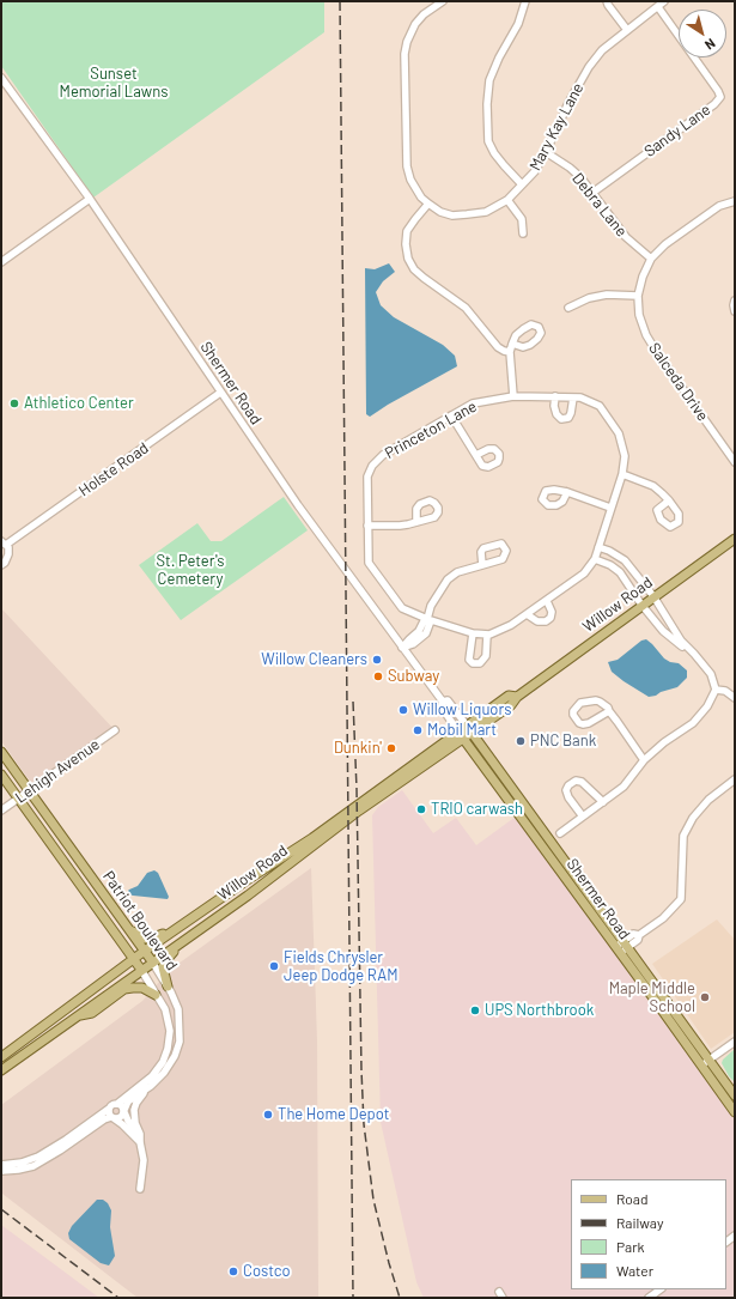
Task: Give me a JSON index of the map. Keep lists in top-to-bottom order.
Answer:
{
  "streets": {
    "main road": ["Shermer Road", "Willow Road", "Patriot Boulevard"],
    "street": [
      "Mary Kay Lane",
      "Sandy Lane",
      "Debra Lane",
      "Salceda Drive",
      "Princeton Lane",
      "Holste Road",
      "Lehigh Avenue"
    ]
  },
  "crossings": [
    ["Mary Kay Lane", "Sandy Lane"],
    ["Mary Kay Lane", "Debra Lane"],
    ["Sandy Lane", "Debra Lane"],
    ["Shermer Road", "Holste Road"],
    ["Shermer Road", "Willow Road"],
    ["Willow Road", "Patriot Boulevard"],
    ["Lehigh Avenue", "Patriot Boulevard"]
  ],
  "parks": ["Sunset Memorial Lawns", "St. Peter's Cemetery"],
  "places": [
    "Athletico Center",
    "Willow Cleaners",
    "Subway",
    "Willow Liquors",
    "Mobil Mart",
    "PNC Bank",
    "Dunkin'",
    "TRIO carwash",
    "Fields Chrysler Jeep Dodge RAM",
    "Maple Middle School",
    "UPS Northbrook",
    "The Home Depot",
    "Costco"
  ],
  "legend": [
    "Road",
    "Railway",
    "Park",
    "Water"
  ],
  "north": "bottom right"
}
